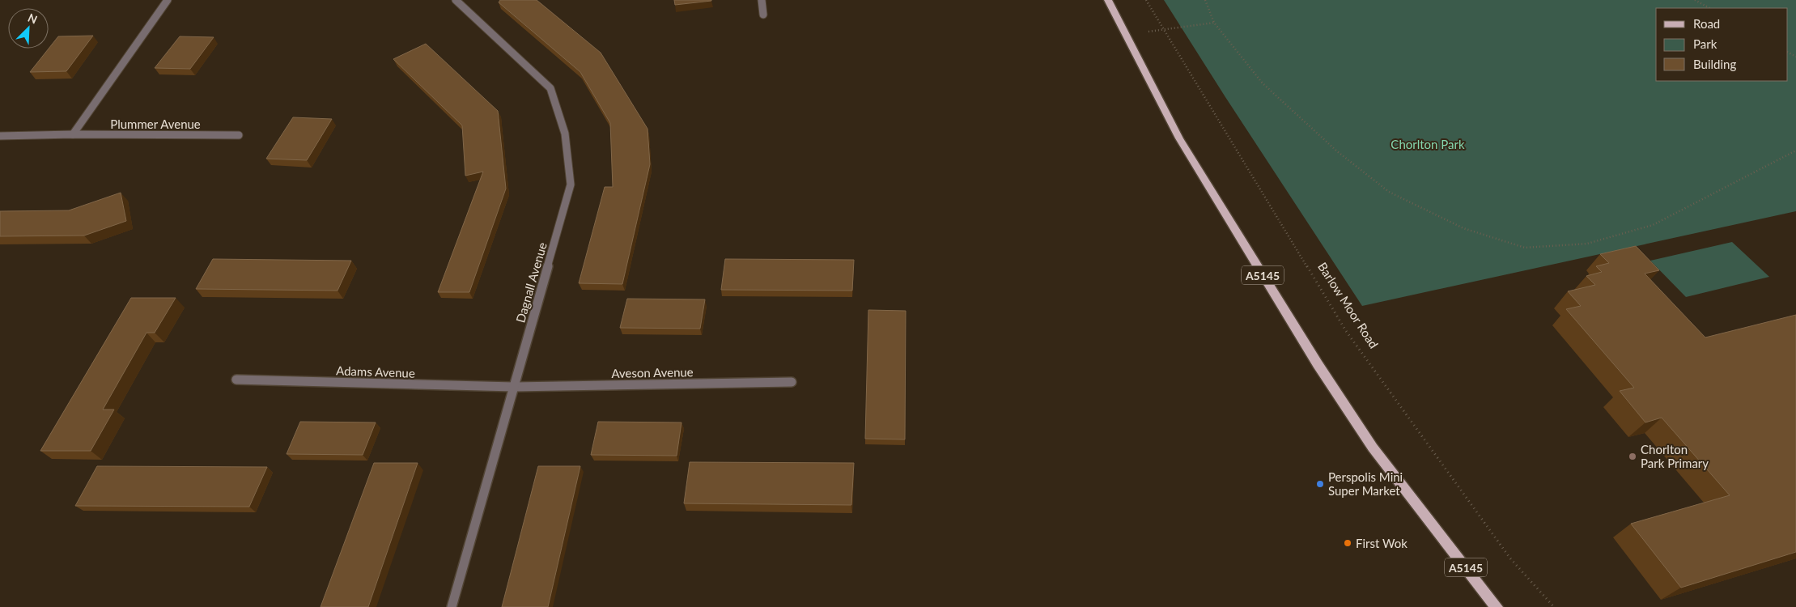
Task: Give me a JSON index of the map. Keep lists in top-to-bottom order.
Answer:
{
  "streets": {
    "main road": ["A5145"],
    "street": [
      "Plummer Avenue",
      "Dagnall Avenue",
      "Adams Avenue",
      "Aveson Avenue"
    ],
    "path": ["Barlow Moor Road"]
  },
  "crossings": [
    ["Dagnall Avenue", "Adams Avenue"],
    ["Dagnall Avenue", "Aveson Avenue"],
    ["Adams Avenue", "Aveson Avenue"]
  ],
  "parks": ["Chorlton Park"],
  "places": ["Chorlton Park Primary", "Perspolis Mini Super Market", "First Wok"],
  "legend": ["Road", "Park", "Building"],
  "north": "top right"
}
